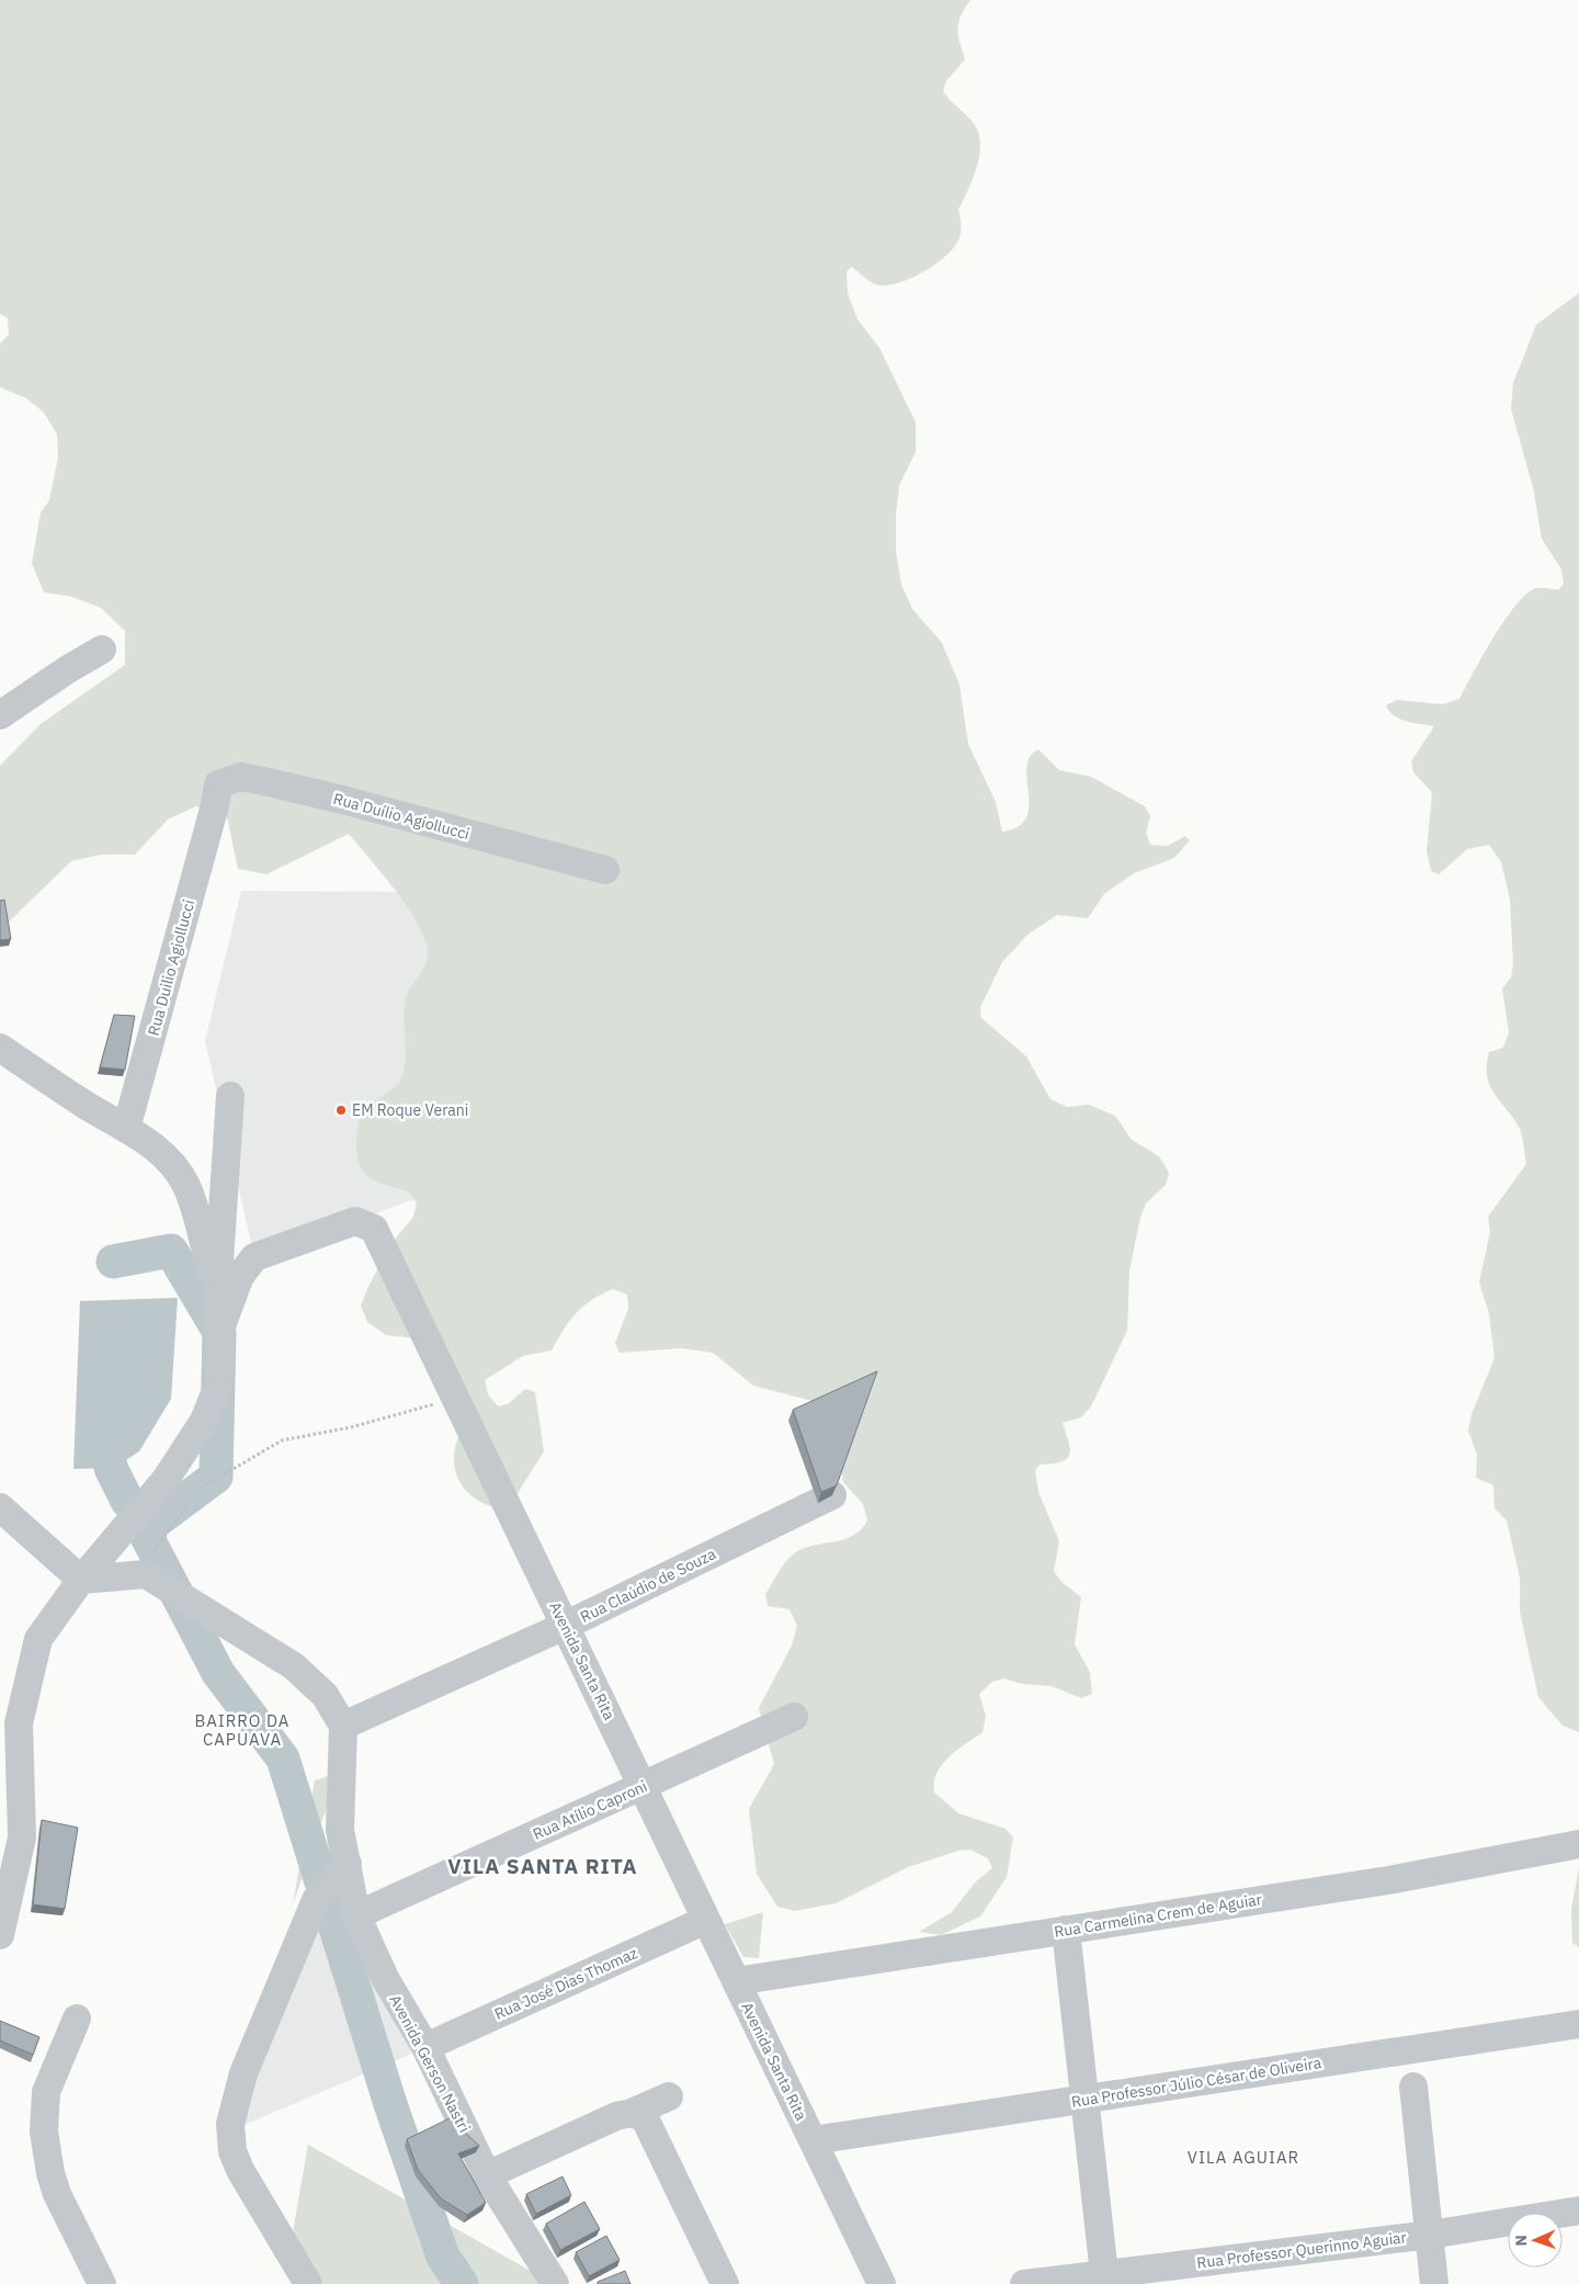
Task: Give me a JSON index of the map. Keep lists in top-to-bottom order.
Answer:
{
  "streets": {
    "street": [
      "Rua Duílio Agiollucci",
      "Rua Duilio Agiollucci",
      "Rua Claúdio de Souza",
      "Avenida Santa Rita",
      "Rua Atílio Caproni",
      "Rua Carmelina Crem de Aguiar",
      "Rua José Dias Thomaz",
      "Avenida Gerson Nastri",
      "Rua Professor Júlio César de Oliveira",
      "Rua Professor Querinno Aguiar"
    ]
  },
  "crossings": [
    ["Rua Duílio Agiollucci", "Rua Duilio Agiollucci"],
    ["Rua Claúdio de Souza", "Avenida Santa Rita"],
    ["Rua Claúdio de Souza", "Avenida Gerson Nastri"],
    ["Avenida Santa Rita", "Rua Atílio Caproni"],
    ["Avenida Santa Rita", "Rua Carmelina Crem de Aguiar"],
    ["Avenida Santa Rita", "Rua José Dias Thomaz"],
    ["Avenida Santa Rita", "Rua Professor Júlio César de Oliveira"],
    ["Rua Atílio Caproni", "Avenida Gerson Nastri"],
    ["Rua José Dias Thomaz", "Avenida Gerson Nastri"]
  ],
  "districts": ["BAIRRO DA CAPUAVA", "VILA SANTA RITA", "VILA AGUIAR"],
  "places": ["EM Roque Verani"],
  "north": "left"
}
